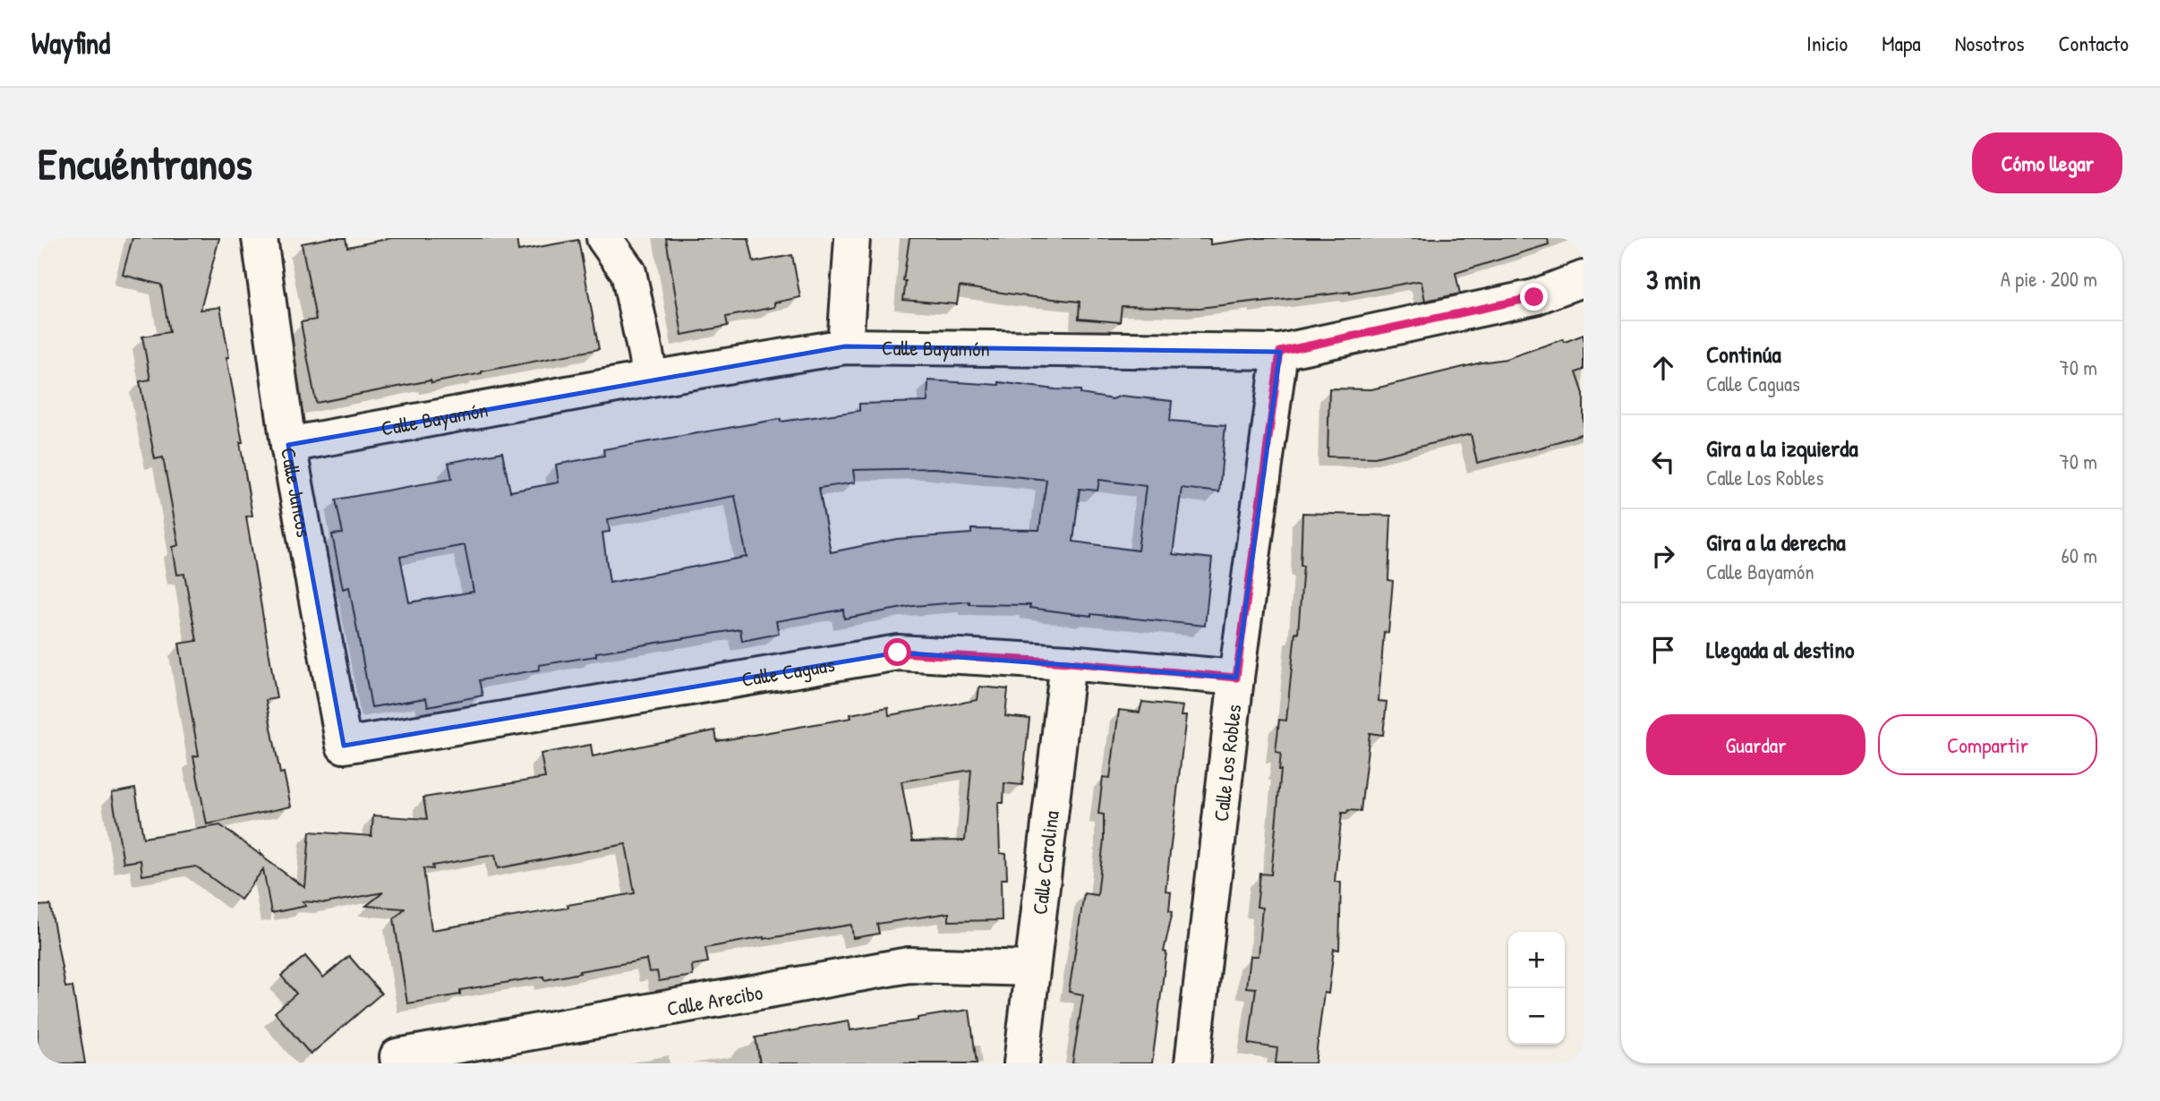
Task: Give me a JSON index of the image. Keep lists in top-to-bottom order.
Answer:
{
  "streets": {
    "street": [
      "Calle Bayamón",
      "Calle Juncos",
      "Calle Caguas",
      "Calle Los Robles",
      "Calle Carolina",
      "Calle Arecibo"
    ]
  },
  "crossings": [
    ["Calle Bayamón", "Calle Juncos"],
    ["Calle Bayamón", "Calle Los Robles"],
    ["Calle Juncos", "Calle Caguas"],
    ["Calle Caguas", "Calle Los Robles"],
    ["Calle Caguas", "Calle Carolina"],
    ["Calle Carolina", "Calle Arecibo"]
  ],
  "page": {
    "header": "Wayfind",
    "nav": [
      "Inicio",
      "Mapa",
      "Nosotros",
      "Contacto"
    ],
    "buttons": [
      "Cómo llegar",
      ["Guardar", "Compartir"]
    ],
    "title": "Encuéntranos",
    "heading": ["3 min", "A pie · 200 m"],
    "list": [
      ["Continúa", "Calle Caguas", "70 m"],
      ["Gira a la izquierda", "Calle Los Robles", "70 m"],
      ["Gira a la derecha", "Calle Bayamón", "60 m"],
      "Llegada al destino"
    ],
    "map_buttons": ["+", "−"]
  }
}
